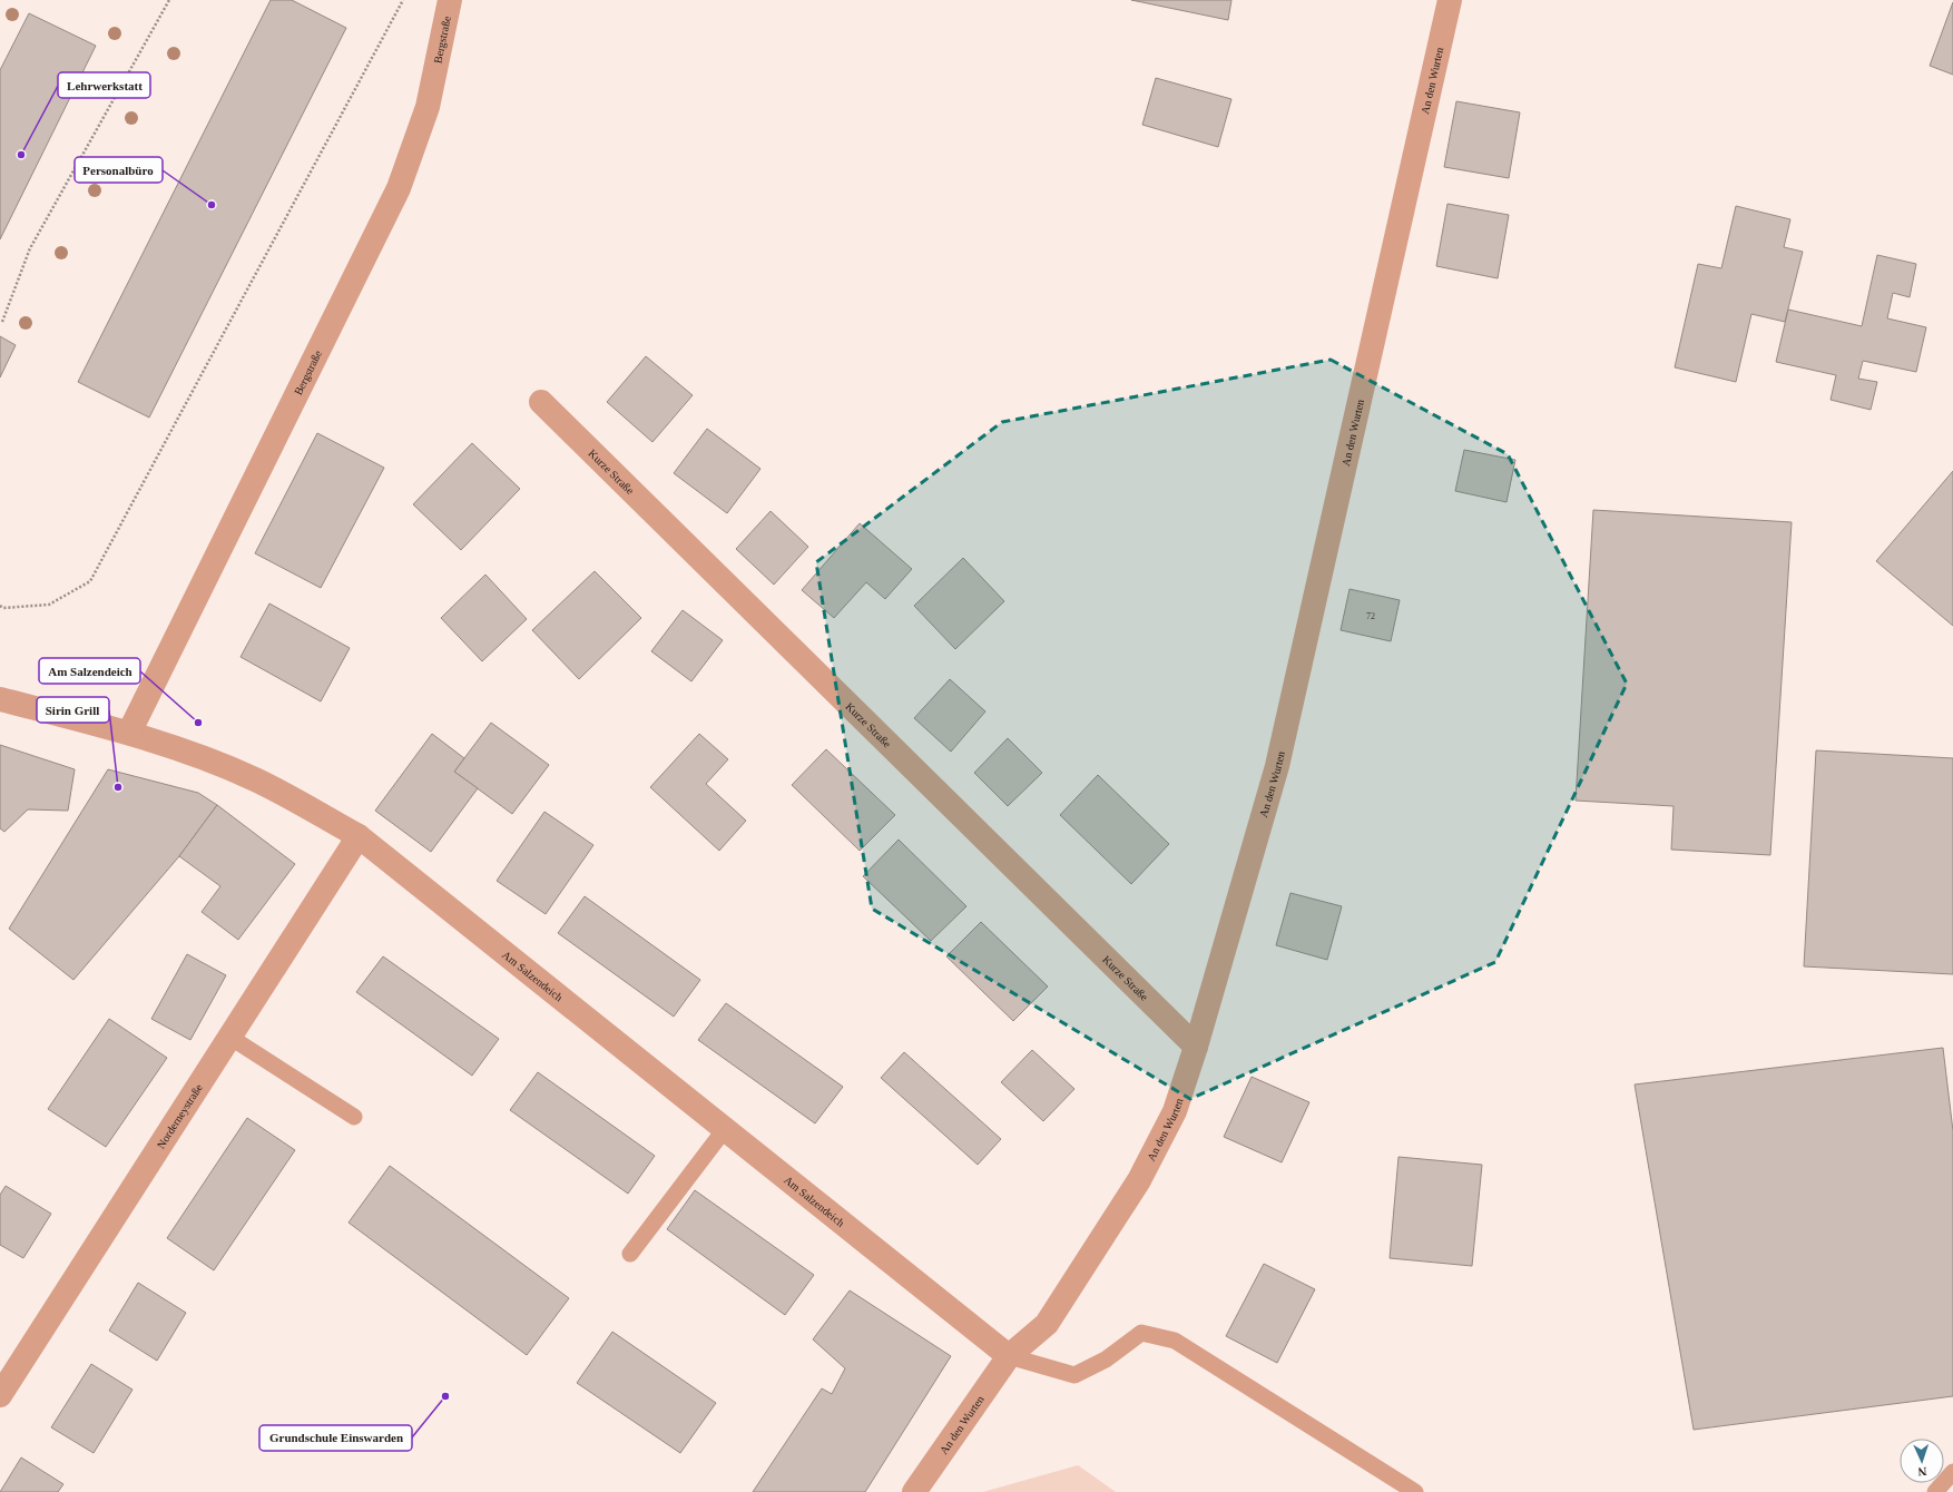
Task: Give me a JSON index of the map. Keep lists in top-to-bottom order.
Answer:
{
  "streets": {
    "street": [
      "Bergstraße",
      "An den Wurten",
      "Kurze Straße",
      "Am Salzendeich",
      "Norderneystraße"
    ]
  },
  "crossings": [
    ["Bergstraße", "Am Salzendeich"],
    ["An den Wurten", "Kurze Straße"],
    ["An den Wurten", "Am Salzendeich"],
    ["Am Salzendeich", "Norderneystraße"]
  ],
  "places": [
    "Lehrwerkstatt",
    "Personalbüro",
    "Am Salzendeich",
    "Sirin Grill",
    "Grundschule Einswarden"
  ],
  "house_numbers": ["72"],
  "north": "bottom"
}
